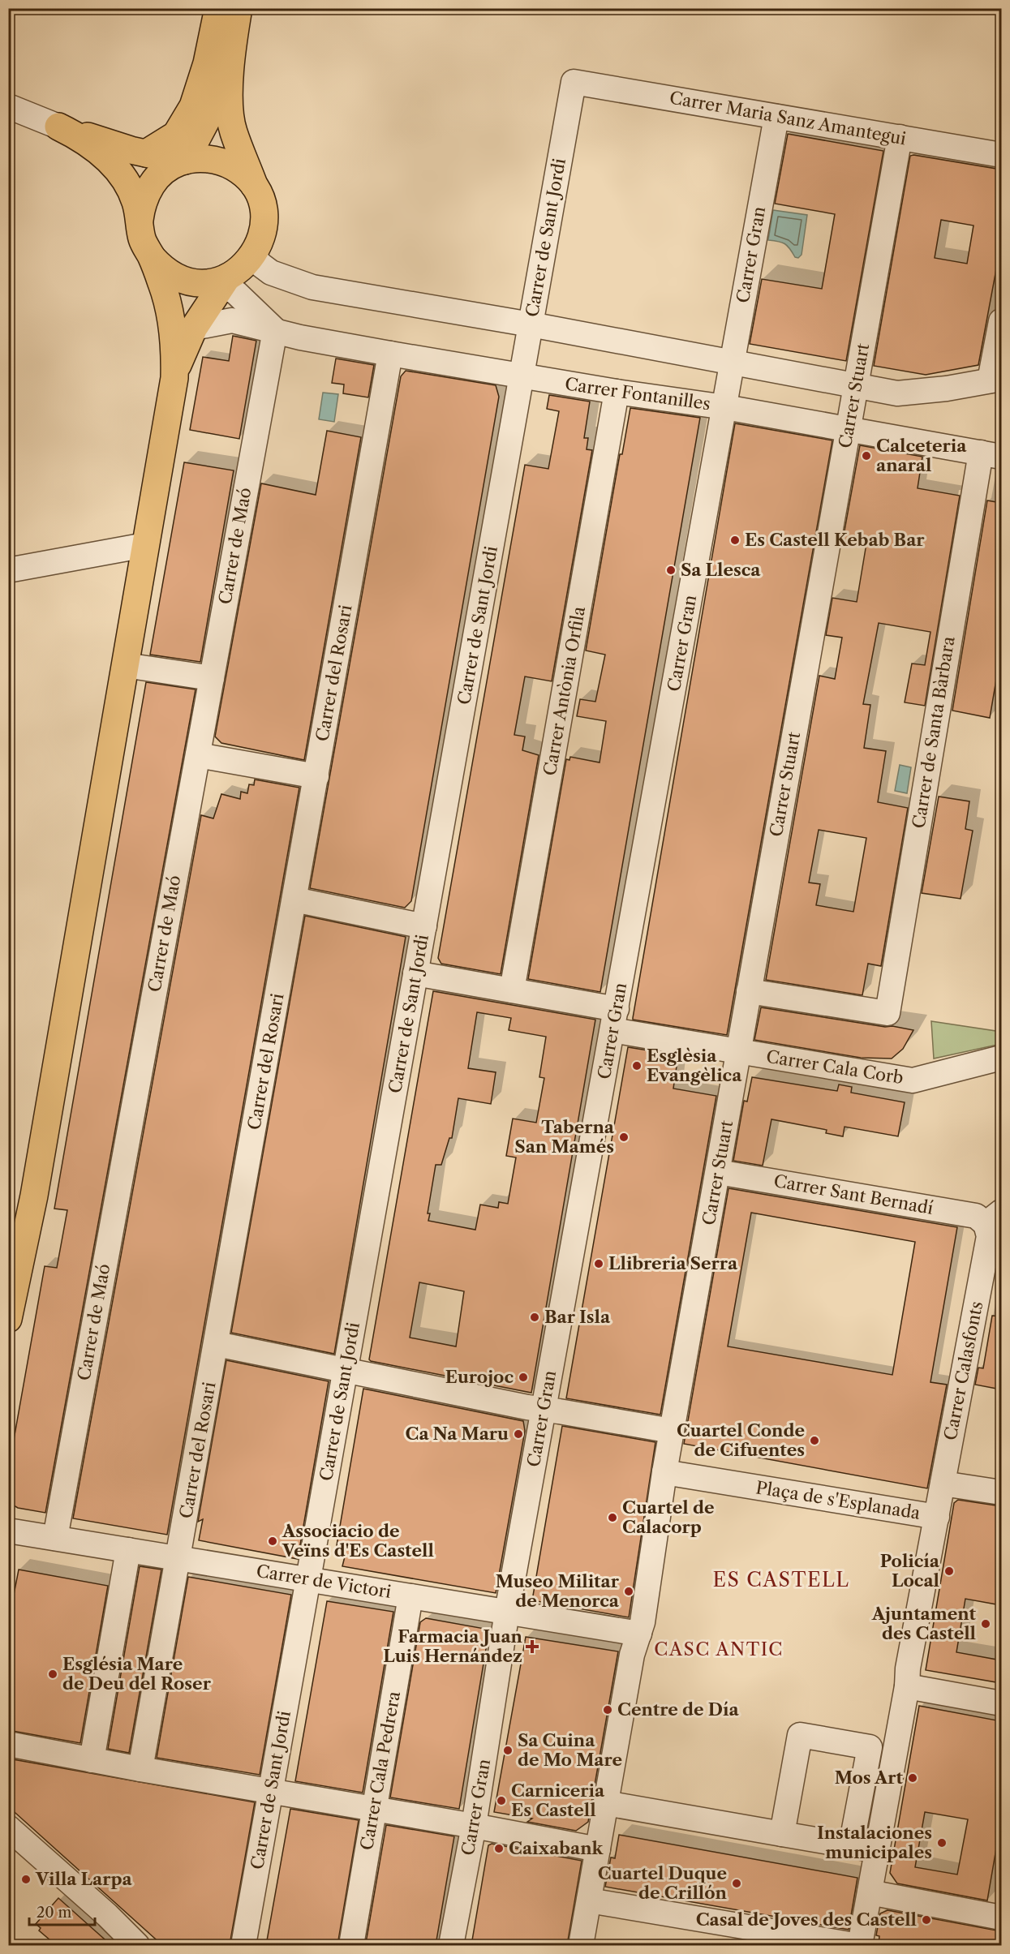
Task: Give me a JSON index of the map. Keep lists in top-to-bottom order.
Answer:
{
  "streets": {
    "street": [
      "Carrer Maria Sanz Amantegui",
      "Carrer de Sant Jordi",
      "Carrer Gran",
      "Carrer Fontanilles",
      "Carrer Stuart",
      "Carrer de Maó",
      "Carrer del Rosari",
      "Carrer Antònia Orfila",
      "Carrer de Santa Bàrbara",
      "Carrer Cala Corb",
      "Carrer Sant Bernadí",
      "Carrer Calasfonts",
      "Plaça de s'Esplanada",
      "Carrer de Victori",
      "Carrer Cala Pedrera"
    ]
  },
  "crossings": [
    ["Carrer Maria Sanz Amantegui", "Carrer de Sant Jordi"],
    ["Carrer Maria Sanz Amantegui", "Carrer Gran"],
    ["Carrer Maria Sanz Amantegui", "Carrer Stuart"],
    ["Carrer de Sant Jordi", "Carrer Fontanilles"],
    ["Carrer de Sant Jordi", "Carrer Cala Corb"],
    ["Carrer de Sant Jordi", "Carrer de Victori"],
    ["Carrer Gran", "Carrer Fontanilles"],
    ["Carrer Gran", "Carrer Cala Corb"],
    ["Carrer Gran", "Carrer de Victori"],
    ["Carrer Fontanilles", "Carrer Stuart"],
    ["Carrer Fontanilles", "Carrer de Maó"],
    ["Carrer Fontanilles", "Carrer del Rosari"],
    ["Carrer Fontanilles", "Carrer Antònia Orfila"],
    ["Carrer Fontanilles", "Carrer de Santa Bàrbara"],
    ["Carrer Stuart", "Carrer de Santa Bàrbara"],
    ["Carrer Stuart", "Carrer Cala Corb"],
    ["Carrer Stuart", "Carrer Sant Bernadí"],
    ["Carrer de Maó", "Carrer de Victori"],
    ["Carrer del Rosari", "Carrer de Victori"],
    ["Carrer Antònia Orfila", "Carrer Cala Corb"],
    ["Carrer Sant Bernadí", "Carrer Calasfonts"],
    ["Carrer Calasfonts", "Plaça de s'Esplanada"],
    ["Carrer de Victori", "Carrer Cala Pedrera"]
  ],
  "districts": ["ES CASTELL", "CASC ANTIC"],
  "places": {
    "other": [
      "Calceteria anaral",
      "Es Castell Kebab Bar",
      "Sa Llesca",
      "Esglèsia Evangèlica",
      "Taberna San Mamés",
      "Llibreria Serra",
      "Bar Isla",
      "Eurojoc",
      "Ca Na Maru",
      "Cuartel Conde de Cifuentes",
      "Cuartel de Calacorp",
      "Associacio de Veïns d'Es Castell",
      "Policía Local",
      "Museo Militar de Menorca",
      "Ajuntament des Castell",
      "Església Mare de Deu del Roser",
      "Centre de Día",
      "Sa Cuina de Mo Mare",
      "Mos Art",
      "Carniceria Es Castell",
      "Instalaciones municipales",
      "Caixabank",
      "Villa Larpa",
      "Cuartel Duque de Crillón",
      "Casal de Joves des Castell"
    ],
    "health": ["Farmacia Juan Luis Hernández"]
  },
  "scale_bar": "20 m"
}
